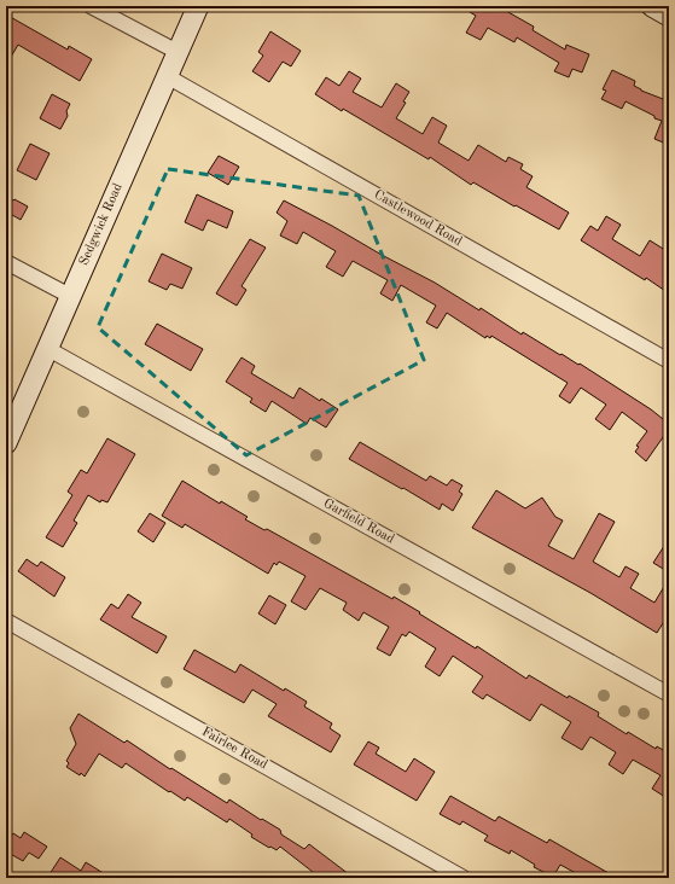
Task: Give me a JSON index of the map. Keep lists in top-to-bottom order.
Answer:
{
  "streets": {
    "main road": ["Sedgwick Road"],
    "street": ["Castlewood Road", "Garfield Road", "Fairlee Road"]
  },
  "crossings": [
    ["Castlewood Road", "Sedgwick Road"],
    ["Sedgwick Road", "Garfield Road"]
  ]
}
